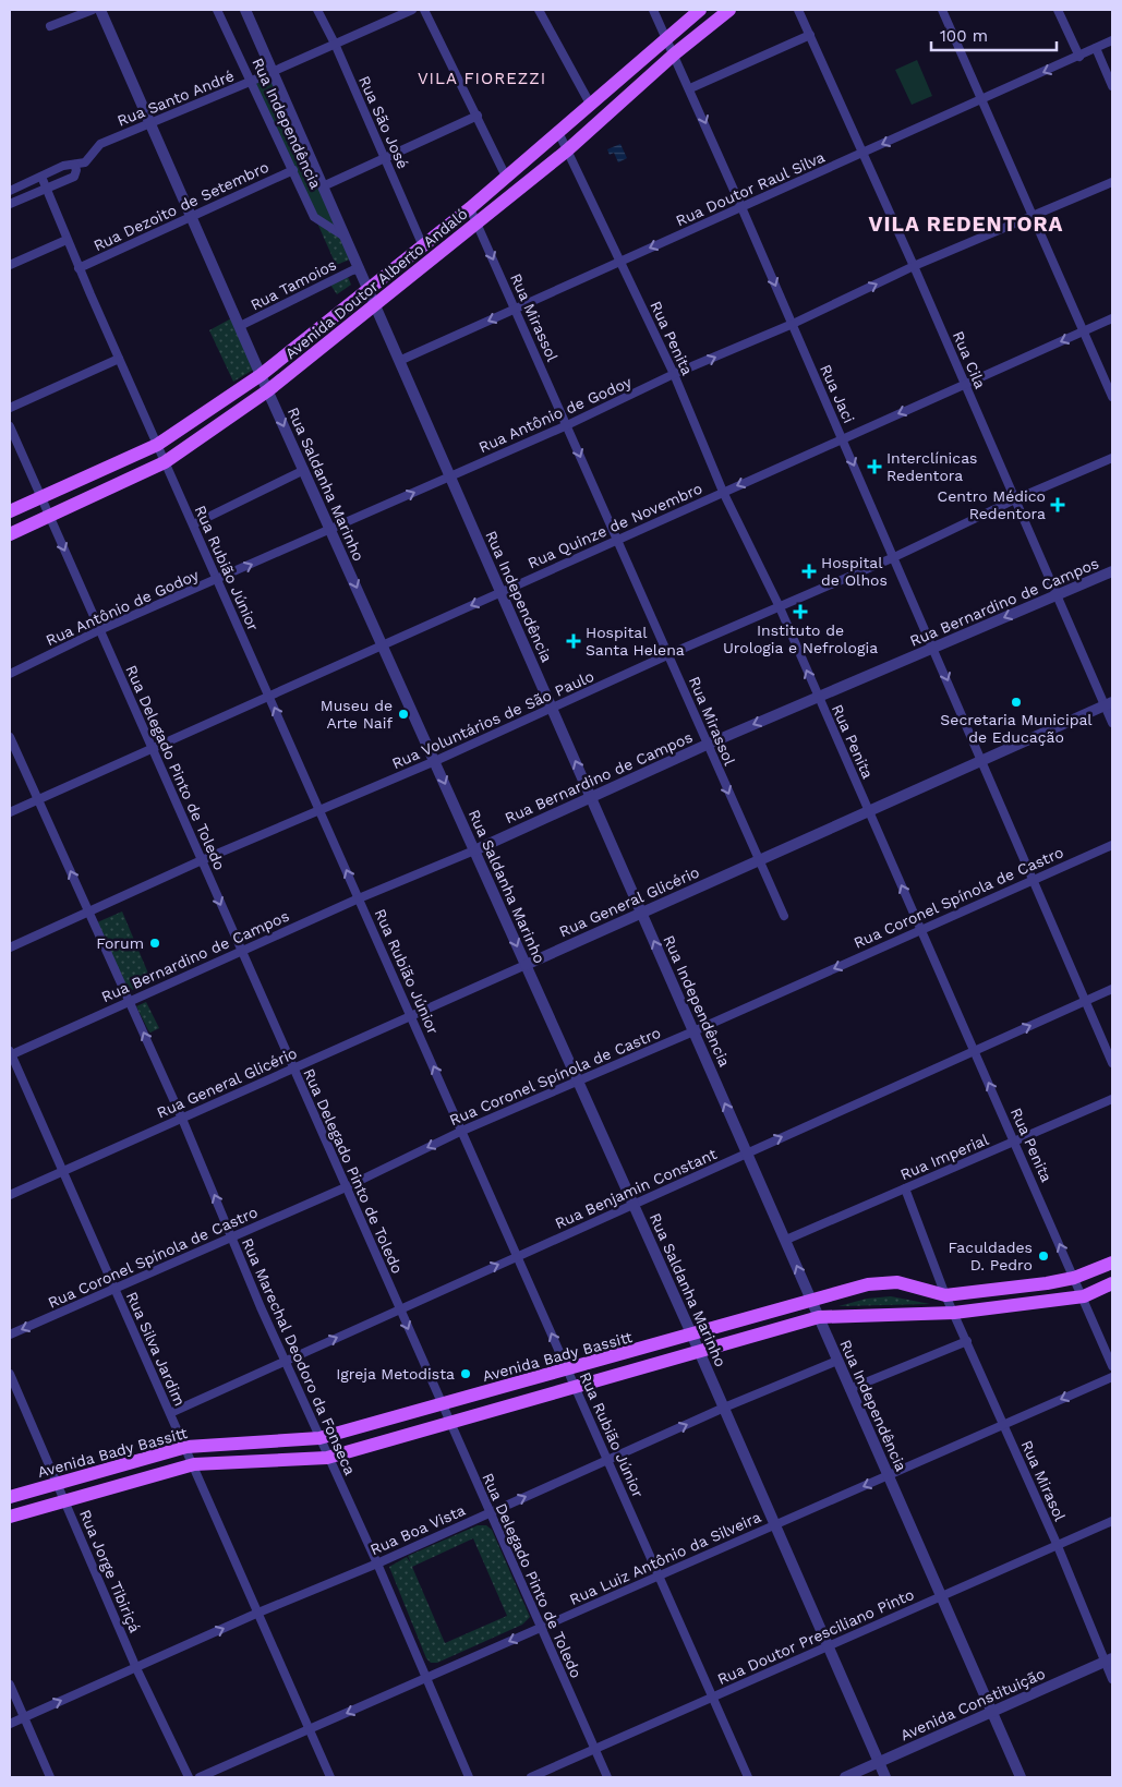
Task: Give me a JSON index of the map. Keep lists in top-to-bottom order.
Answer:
{
  "streets": {
    "main road": ["Avenida Doutor Alberto Andaló", "Avenida Bady Bassitt"],
    "street": [
      "Rua Santo André",
      "Rua São José",
      "Rua Independência",
      "Rua Doutor Raul Silva",
      "Rua Dezoito de Setembro",
      "Rua Tamoios",
      "Rua Mirassol",
      "Rua Penita",
      "Rua Cila",
      "Rua Jaci",
      "Rua Antônio de Godoy",
      "Rua Saldanha Marinho",
      "Rua Quinze de Novembro",
      "Rua Rubião Júnior",
      "Rua Bernardino de Campos",
      "Rua Voluntários de São Paulo",
      "Rua Delegado Pinto de Toledo",
      "Rua Coronel Spínola de Castro",
      "Rua General Glicério",
      "Rua Imperial",
      "Rua Benjamin Constant",
      "Rua Silva Jardim",
      "Rua Marechal Deodoro da Fonseca",
      "Rua Mirasol",
      "Rua Boa Vista",
      "Rua Luiz Antônio da Silveira",
      "Rua Jorge Tibiriçá",
      "Rua Doutor Presciliano Pinto",
      "Avenida Constituição"
    ]
  },
  "crossings": [
    ["Rua Santo André", "Rua São José"],
    ["Rua Santo André", "Rua Independência"],
    ["Rua Santo André", "Rua Saldanha Marinho"],
    ["Rua Santo André", "Rua Rubião Júnior"],
    ["Rua São José", "Avenida Doutor Alberto Andaló"],
    ["Rua Independência", "Rua Doutor Raul Silva"],
    ["Rua Independência", "Rua Dezoito de Setembro"],
    ["Rua Independência", "Avenida Doutor Alberto Andaló"],
    ["Rua Independência", "Rua Tamoios"],
    ["Rua Independência", "Rua Antônio de Godoy"],
    ["Rua Independência", "Rua Quinze de Novembro"],
    ["Rua Independência", "Rua Bernardino de Campos"],
    ["Rua Independência", "Rua Voluntários de São Paulo"],
    ["Rua Independência", "Rua Coronel Spínola de Castro"],
    ["Rua Independência", "Rua General Glicério"],
    ["Rua Independência", "Rua Imperial"],
    ["Rua Independência", "Rua Benjamin Constant"],
    ["Rua Independência", "Avenida Bady Bassitt"],
    ["Rua Independência", "Rua Boa Vista"],
    ["Rua Independência", "Rua Luiz Antônio da Silveira"],
    ["Rua Independência", "Rua Doutor Presciliano Pinto"],
    ["Rua Independência", "Avenida Constituição"],
    ["Rua Doutor Raul Silva", "Rua Mirassol"],
    ["Rua Doutor Raul Silva", "Rua Penita"],
    ["Rua Doutor Raul Silva", "Rua Cila"],
    ["Rua Doutor Raul Silva", "Rua Jaci"],
    ["Rua Dezoito de Setembro", "Rua Saldanha Marinho"],
    ["Rua Dezoito de Setembro", "Rua Rubião Júnior"],
    ["Avenida Doutor Alberto Andaló", "Rua Mirassol"],
    ["Avenida Doutor Alberto Andaló", "Rua Penita"],
    ["Avenida Doutor Alberto Andaló", "Rua Jaci"],
    ["Avenida Doutor Alberto Andaló", "Rua Saldanha Marinho"],
    ["Avenida Doutor Alberto Andaló", "Rua Rubião Júnior"],
    ["Avenida Doutor Alberto Andaló", "Rua Delegado Pinto de Toledo"],
    ["Rua Tamoios", "Rua Saldanha Marinho"],
    ["Rua Mirassol", "Rua Antônio de Godoy"],
    ["Rua Mirassol", "Rua Quinze de Novembro"],
    ["Rua Mirassol", "Rua Bernardino de Campos"],
    ["Rua Mirassol", "Rua Voluntários de São Paulo"],
    ["Rua Mirassol", "Rua General Glicério"],
    ["Rua Penita", "Rua Antônio de Godoy"],
    ["Rua Penita", "Rua Quinze de Novembro"],
    ["Rua Penita", "Rua Bernardino de Campos"],
    ["Rua Penita", "Rua Voluntários de São Paulo"],
    ["Rua Penita", "Rua Coronel Spínola de Castro"],
    ["Rua Penita", "Rua General Glicério"],
    ["Rua Penita", "Rua Imperial"],
    ["Rua Penita", "Rua Benjamin Constant"],
    ["Rua Penita", "Avenida Bady Bassitt"],
    ["Rua Cila", "Rua Antônio de Godoy"],
    ["Rua Cila", "Rua Quinze de Novembro"],
    ["Rua Cila", "Rua Bernardino de Campos"],
    ["Rua Cila", "Rua Voluntários de São Paulo"],
    ["Rua Cila", "Rua General Glicério"],
    ["Rua Jaci", "Rua Antônio de Godoy"],
    ["Rua Jaci", "Rua Quinze de Novembro"],
    ["Rua Jaci", "Rua Bernardino de Campos"],
    ["Rua Jaci", "Rua Voluntários de São Paulo"],
    ["Rua Jaci", "Rua Coronel Spínola de Castro"],
    ["Rua Jaci", "Rua General Glicério"],
    ["Rua Jaci", "Rua Benjamin Constant"],
    ["Rua Antônio de Godoy", "Rua Saldanha Marinho"],
    ["Rua Antônio de Godoy", "Rua Rubião Júnior"],
    ["Rua Antônio de Godoy", "Rua Delegado Pinto de Toledo"],
    ["Rua Saldanha Marinho", "Rua Quinze de Novembro"],
    ["Rua Saldanha Marinho", "Rua Bernardino de Campos"],
    ["Rua Saldanha Marinho", "Rua Voluntários de São Paulo"],
    ["Rua Saldanha Marinho", "Rua Coronel Spínola de Castro"],
    ["Rua Saldanha Marinho", "Rua General Glicério"],
    ["Rua Saldanha Marinho", "Rua Benjamin Constant"],
    ["Rua Saldanha Marinho", "Avenida Bady Bassitt"],
    ["Rua Saldanha Marinho", "Rua Boa Vista"],
    ["Rua Saldanha Marinho", "Rua Luiz Antônio da Silveira"],
    ["Rua Saldanha Marinho", "Rua Doutor Presciliano Pinto"],
    ["Rua Saldanha Marinho", "Avenida Constituição"],
    ["Rua Quinze de Novembro", "Rua Rubião Júnior"],
    ["Rua Quinze de Novembro", "Rua Delegado Pinto de Toledo"],
    ["Rua Quinze de Novembro", "Rua Marechal Deodoro da Fonseca"],
    ["Rua Rubião Júnior", "Rua Bernardino de Campos"],
    ["Rua Rubião Júnior", "Rua Voluntários de São Paulo"],
    ["Rua Rubião Júnior", "Rua Coronel Spínola de Castro"],
    ["Rua Rubião Júnior", "Rua General Glicério"],
    ["Rua Rubião Júnior", "Rua Benjamin Constant"],
    ["Rua Rubião Júnior", "Avenida Bady Bassitt"],
    ["Rua Rubião Júnior", "Rua Boa Vista"],
    ["Rua Rubião Júnior", "Rua Luiz Antônio da Silveira"],
    ["Rua Rubião Júnior", "Rua Doutor Presciliano Pinto"],
    ["Rua Bernardino de Campos", "Rua Delegado Pinto de Toledo"],
    ["Rua Bernardino de Campos", "Rua Silva Jardim"],
    ["Rua Bernardino de Campos", "Rua Marechal Deodoro da Fonseca"],
    ["Rua Voluntários de São Paulo", "Rua Delegado Pinto de Toledo"],
    ["Rua Voluntários de São Paulo", "Rua Marechal Deodoro da Fonseca"],
    ["Rua Delegado Pinto de Toledo", "Rua Coronel Spínola de Castro"],
    ["Rua Delegado Pinto de Toledo", "Rua General Glicério"],
    ["Rua Delegado Pinto de Toledo", "Rua Benjamin Constant"],
    ["Rua Delegado Pinto de Toledo", "Avenida Bady Bassitt"],
    ["Rua Delegado Pinto de Toledo", "Rua Boa Vista"],
    ["Rua Delegado Pinto de Toledo", "Rua Luiz Antônio da Silveira"],
    ["Rua Delegado Pinto de Toledo", "Rua Doutor Presciliano Pinto"],
    ["Rua Coronel Spínola de Castro", "Rua Silva Jardim"],
    ["Rua Coronel Spínola de Castro", "Rua Marechal Deodoro da Fonseca"],
    ["Rua General Glicério", "Rua Silva Jardim"],
    ["Rua General Glicério", "Rua Marechal Deodoro da Fonseca"],
    ["Rua Imperial", "Rua Mirasol"],
    ["Rua Benjamin Constant", "Rua Silva Jardim"],
    ["Rua Benjamin Constant", "Rua Marechal Deodoro da Fonseca"],
    ["Rua Silva Jardim", "Avenida Bady Bassitt"],
    ["Rua Silva Jardim", "Rua Boa Vista"],
    ["Rua Silva Jardim", "Rua Luiz Antônio da Silveira"],
    ["Rua Marechal Deodoro da Fonseca", "Avenida Bady Bassitt"],
    ["Rua Marechal Deodoro da Fonseca", "Rua Boa Vista"],
    ["Rua Marechal Deodoro da Fonseca", "Rua Luiz Antônio da Silveira"],
    ["Avenida Bady Bassitt", "Rua Mirasol"],
    ["Avenida Bady Bassitt", "Rua Jorge Tibiriçá"],
    ["Rua Mirasol", "Rua Luiz Antônio da Silveira"],
    ["Rua Mirasol", "Rua Doutor Presciliano Pinto"],
    ["Rua Mirasol", "Avenida Constituição"],
    ["Rua Boa Vista", "Rua Jorge Tibiriçá"]
  ],
  "one_way": [
    "Rua Doutor Raul Silva",
    "Rua Mirassol",
    "Rua Penita",
    "Rua Jaci",
    "Rua Antônio de Godoy",
    "Rua Quinze de Novembro",
    "Rua Coronel Spínola de Castro",
    "Rua Benjamin Constant",
    "Rua Boa Vista",
    "Rua Luiz Antônio da Silveira"
  ],
  "districts": ["VILA FIOREZZI", "VILA REDENTORA"],
  "places": {
    "health": [
      "Interclínicas Redentora",
      "Centro Médico Redentora",
      "Hospital de Olhos",
      "Instituto de Urologia e Nefrologia",
      "Hospital Santa Helena"
    ],
    "other": [
      "Secretaria Municipal de Educação",
      "Museu de Arte Naif",
      "Forum",
      "Faculdades D. Pedro",
      "Igreja Metodista"
    ]
  },
  "scale_bar": "100 m"
}
